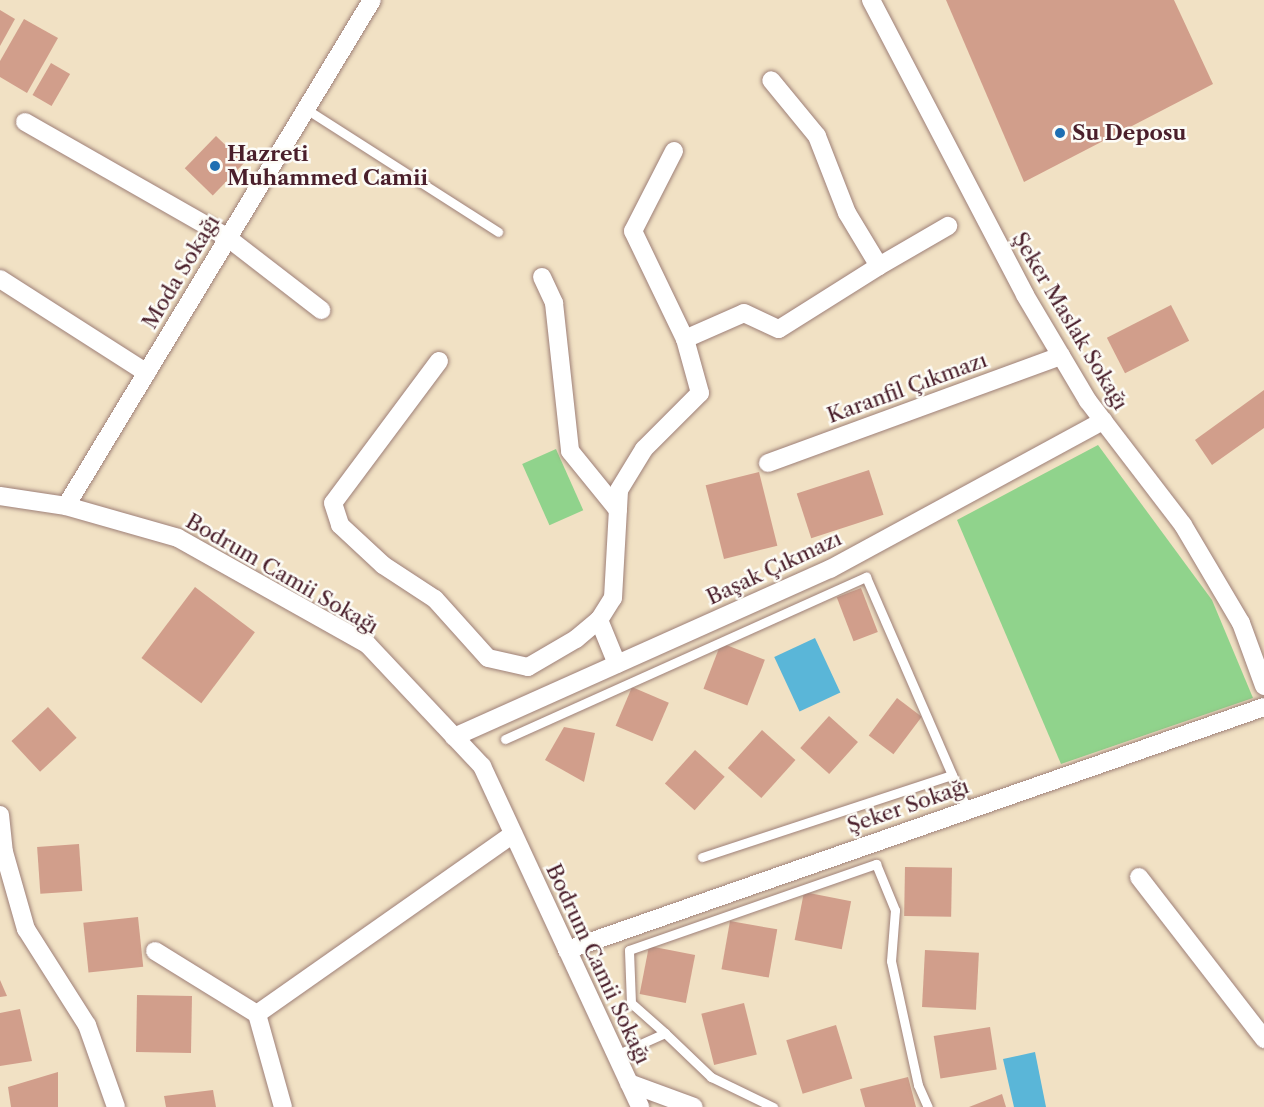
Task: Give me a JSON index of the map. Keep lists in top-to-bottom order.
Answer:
{
  "streets": {
    "street": [
      "Moda Sokağı",
      "Şeker Maslak Sokağı",
      "Karanfil Çıkmazı",
      "Başak Çıkmazı",
      "Bodrum Camii Sokağı",
      "Şeker Sokağı"
    ]
  },
  "crossings": [
    ["Moda Sokağı", "Bodrum Camii Sokağı"],
    ["Şeker Maslak Sokağı", "Karanfil Çıkmazı"],
    ["Şeker Maslak Sokağı", "Başak Çıkmazı"],
    ["Başak Çıkmazı", "Bodrum Camii Sokağı"],
    ["Bodrum Camii Sokağı", "Şeker Sokağı"]
  ],
  "places": ["Su Deposu", "Hazreti Muhammed Camii"]
}
